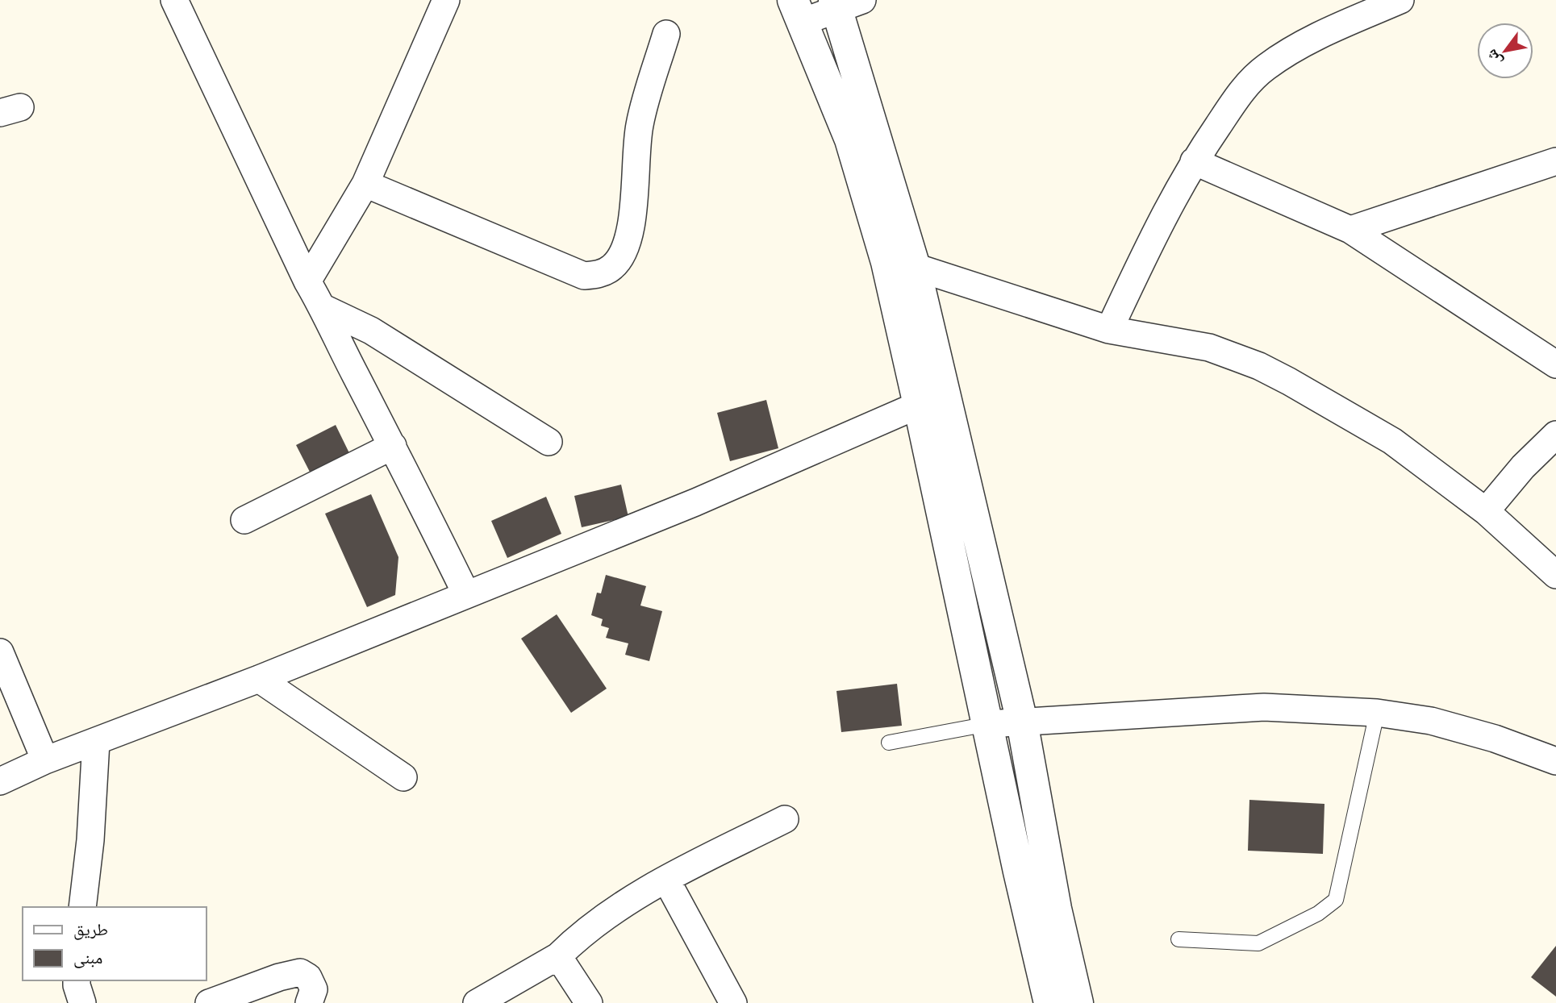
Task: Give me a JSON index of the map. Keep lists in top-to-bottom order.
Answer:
{
  "legend": ["طريق", "مبنى"],
  "north": "bottom left"
}
